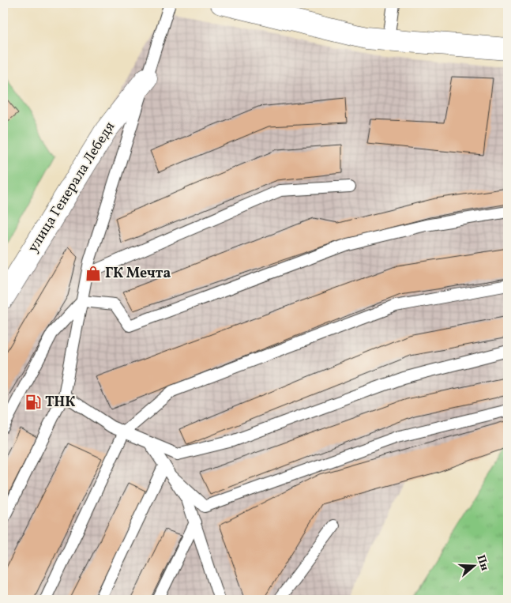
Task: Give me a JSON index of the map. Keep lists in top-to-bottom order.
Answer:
{
  "streets": {
    "street": ["улица Генерала Лебедя"]
  },
  "places": {
    "shop": ["ГК Мечта"],
    "fuel station": ["ТНК"]
  },
  "north": "right"
}
